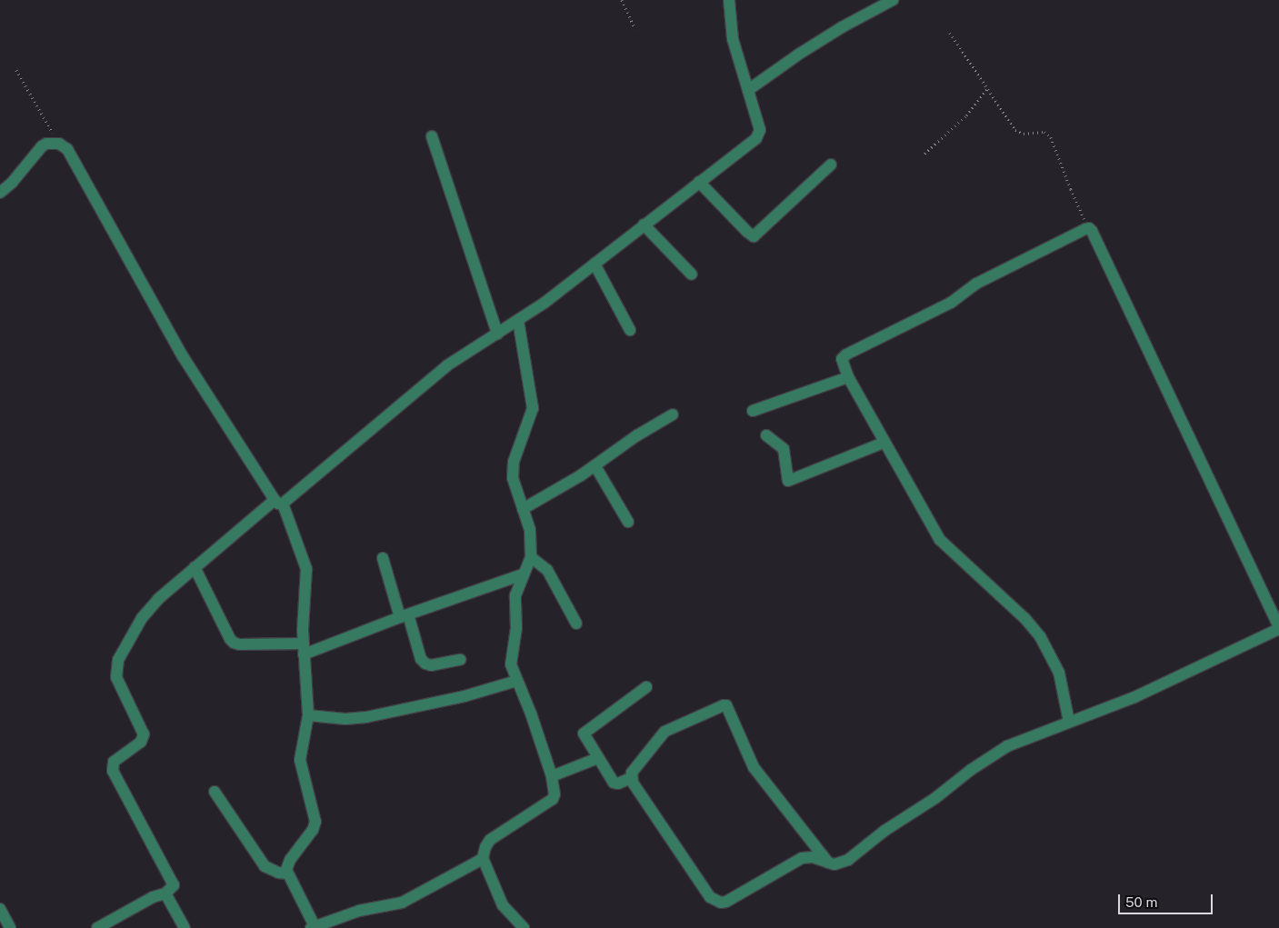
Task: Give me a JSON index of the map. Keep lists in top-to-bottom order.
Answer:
{
  "scale_bar": "50 m"
}
